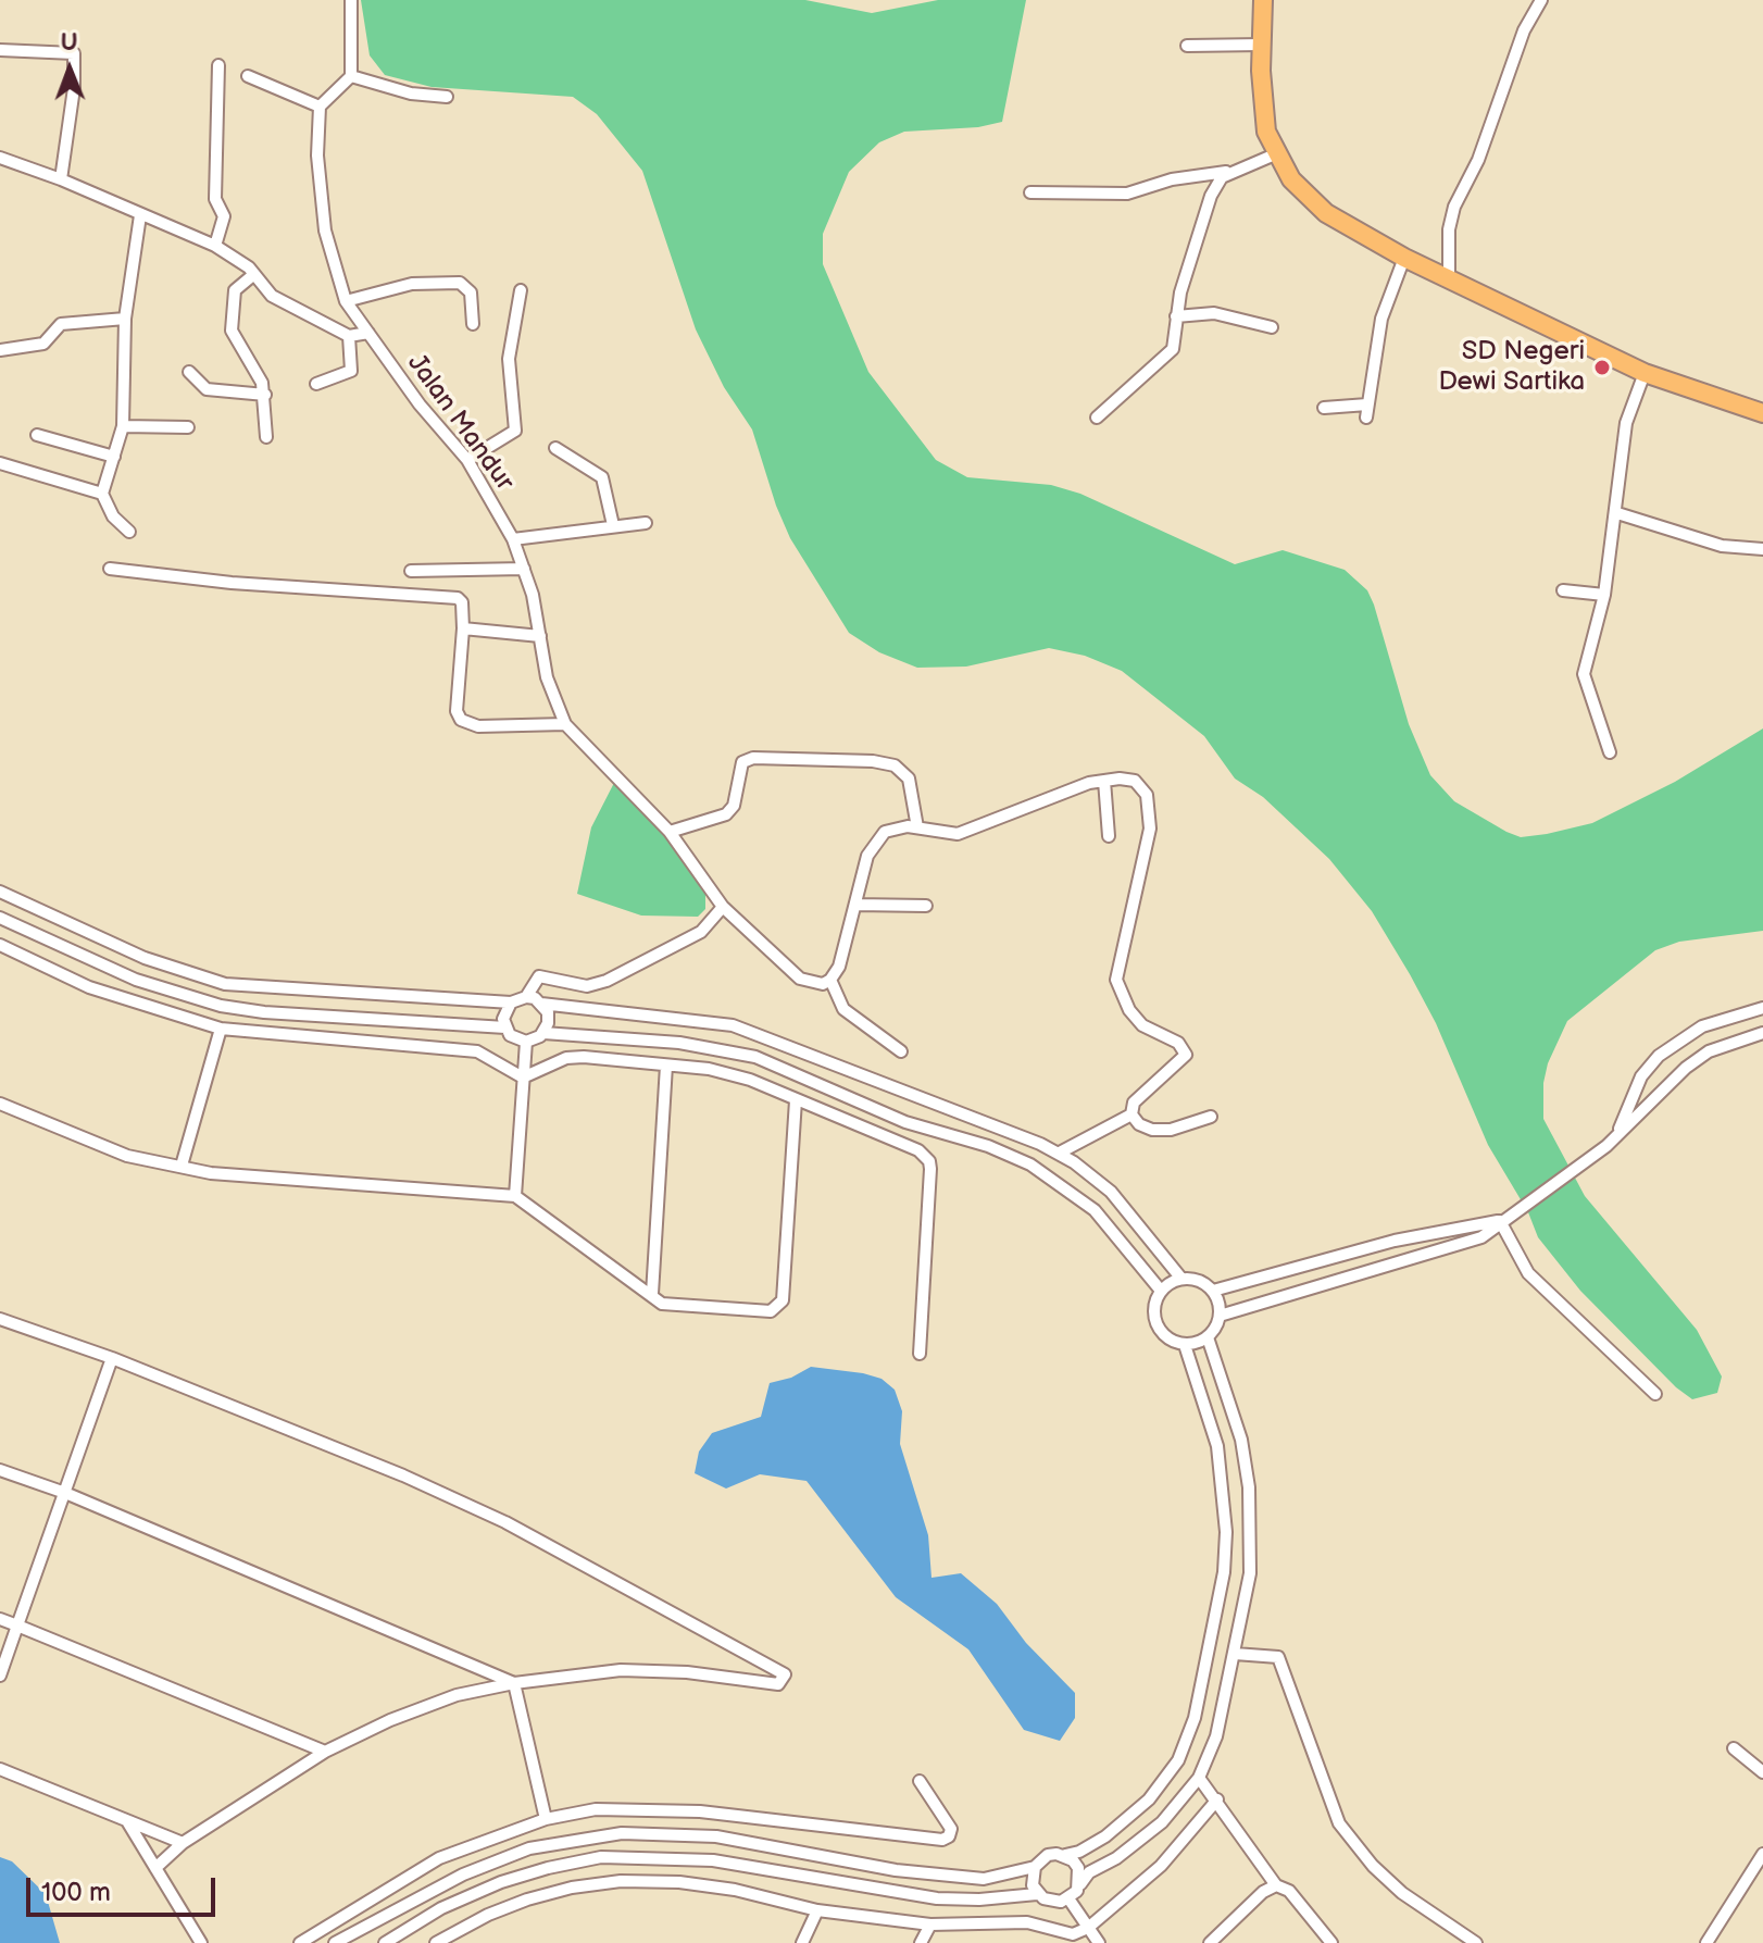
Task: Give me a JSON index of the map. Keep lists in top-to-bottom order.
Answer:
{
  "streets": {
    "street": ["Jalan Mandur"]
  },
  "places": ["SD Negeri Dewi Sartika"],
  "scale_bar": "100 m",
  "north": "top"
}
